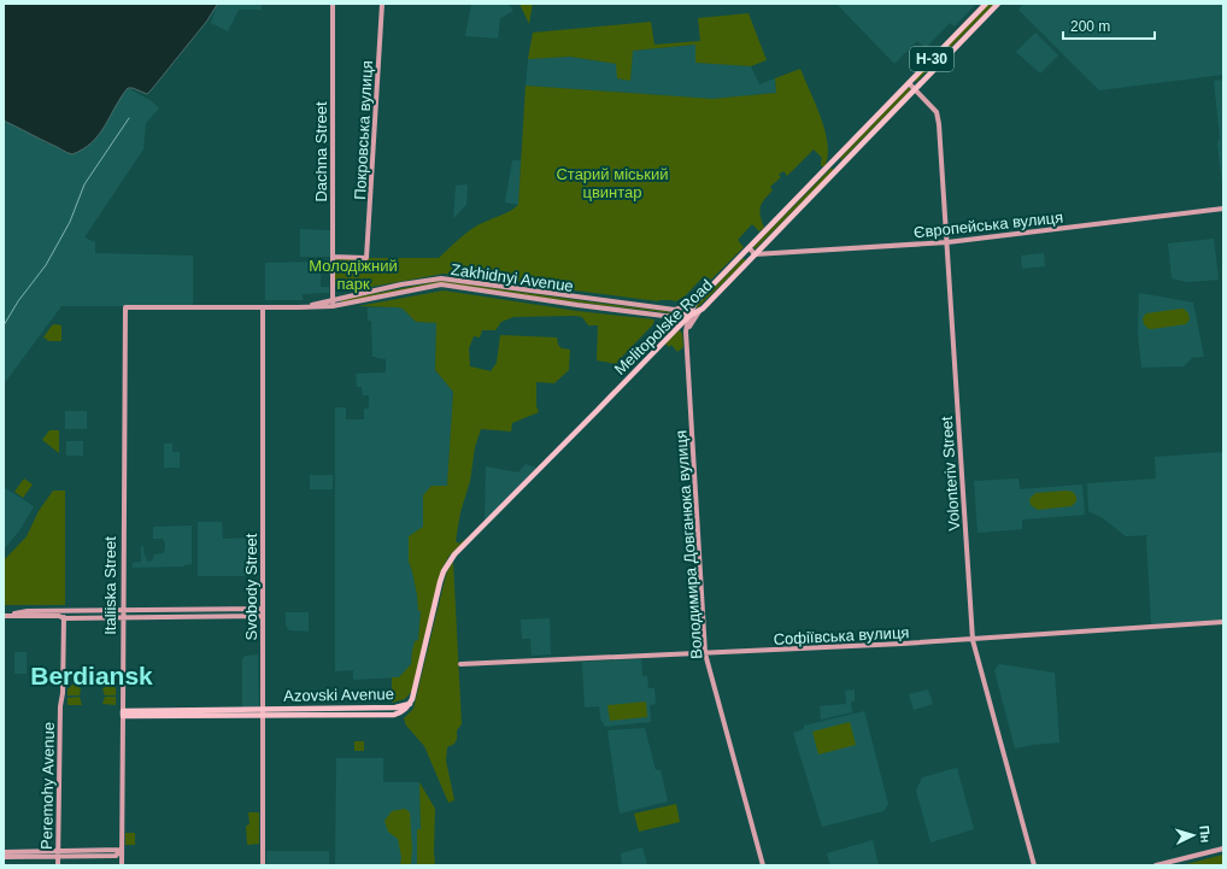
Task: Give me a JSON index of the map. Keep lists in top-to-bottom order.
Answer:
{
  "streets": {
    "main road": ["Н-30", "Melitopolske Road", "Azovski Avenue"],
    "street": [
      "Покровська вулиця",
      "Dachna Street",
      "Європейська вулиця",
      "Zakhidnyi Avenue",
      "Volonteriv Street",
      "Володимира Довганюка вулиця",
      "Italiiska Street",
      "Svobody Street",
      "Софіївська вулиця",
      "Peremohy Avenue"
    ]
  },
  "crossings": [
    ["Покровська вулиця", "Dachna Street"],
    ["Dachna Street", "Zakhidnyi Avenue"],
    ["Європейська вулиця", "Melitopolske Road"],
    ["Європейська вулиця", "Volonteriv Street"],
    ["Zakhidnyi Avenue", "Melitopolske Road"],
    ["Zakhidnyi Avenue", "Italiiska Street"],
    ["Zakhidnyi Avenue", "Svobody Street"],
    ["Melitopolske Road", "Volonteriv Street"],
    ["Melitopolske Road", "Azovski Avenue"],
    ["Volonteriv Street", "Софіївська вулиця"],
    ["Володимира Довганюка вулиця", "Софіївська вулиця"],
    ["Italiiska Street", "Azovski Avenue"],
    ["Svobody Street", "Azovski Avenue"]
  ],
  "districts": ["Berdiansk"],
  "parks": ["Старий міський цвинтар", "Молодіжний парк"],
  "scale_bar": "200 m",
  "north": "right"
}
